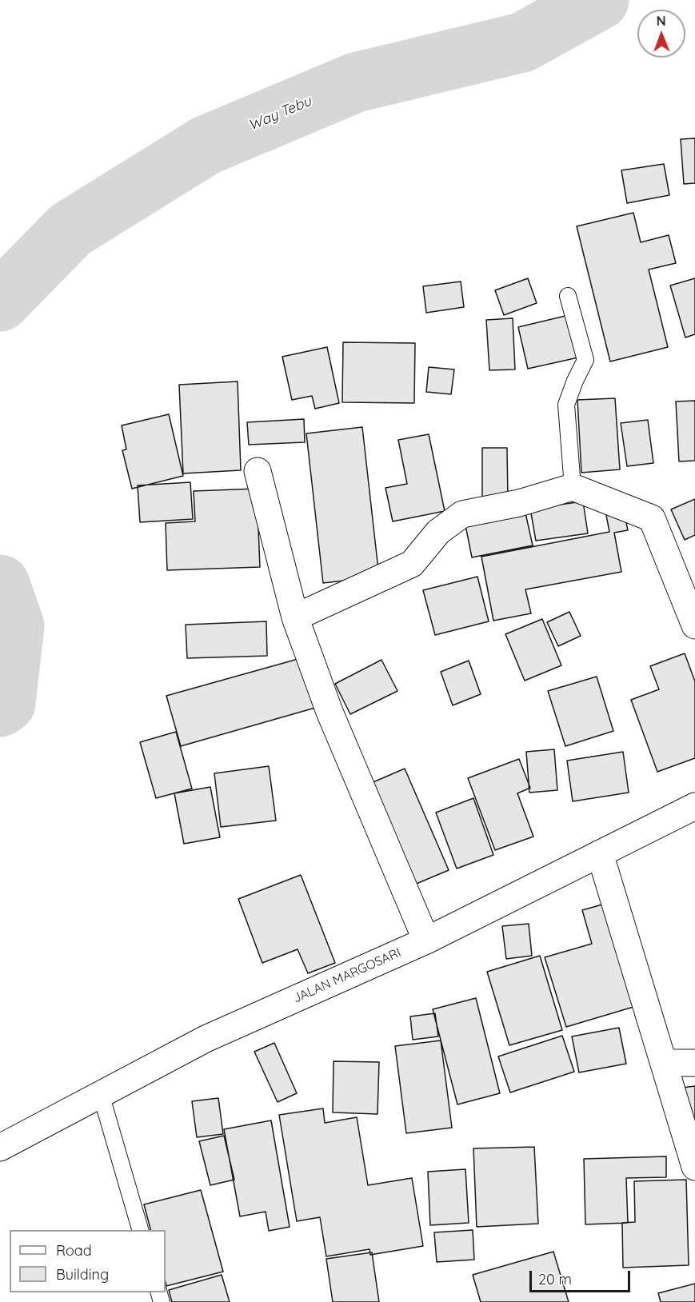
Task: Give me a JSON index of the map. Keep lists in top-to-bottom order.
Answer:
{
  "streets": {
    "street": ["JALAN MARGOSARI"]
  },
  "water": ["Way Tebu"],
  "legend": ["Road", "Building"],
  "scale_bar": "20 m",
  "north": "top"
}
